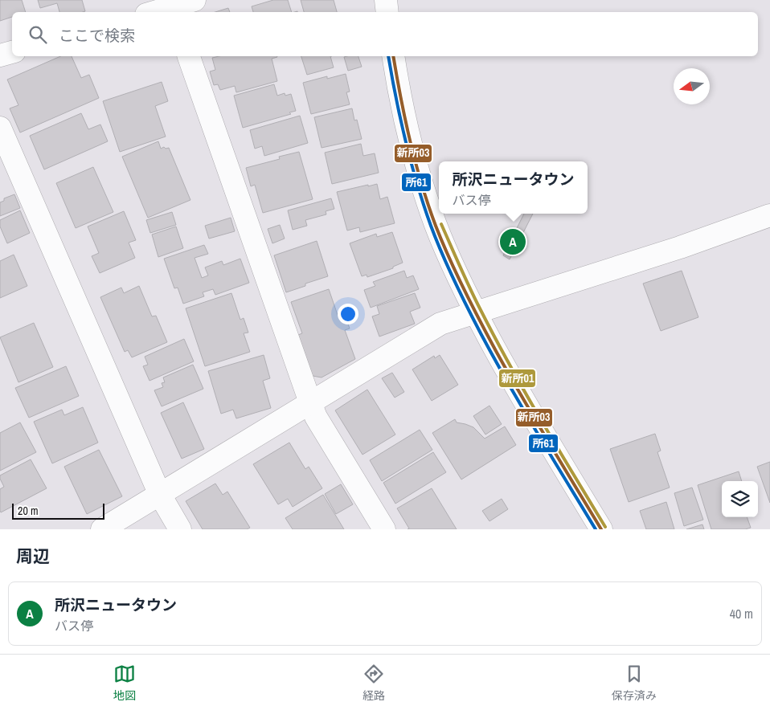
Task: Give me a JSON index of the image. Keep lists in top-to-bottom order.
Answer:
{
  "lines": ["transit line 新所03", "transit line 所61", "transit line 新所01"],
  "scale_bar": "20 m",
  "north": "left",
  "page": {
    "search": "ここで検索",
    "popup": ["所沢ニュータウン", "バス停"],
    "pins": "A",
    "scale": "20 m",
    "heading": "周辺",
    "list": [
      {
        "mark": "A",
        "name": "所沢ニュータウン",
        "note": "バス停",
        "value": "40 m"
      }
    ],
    "nav": ["地図", "経路", "保存済み"]
  }
}
